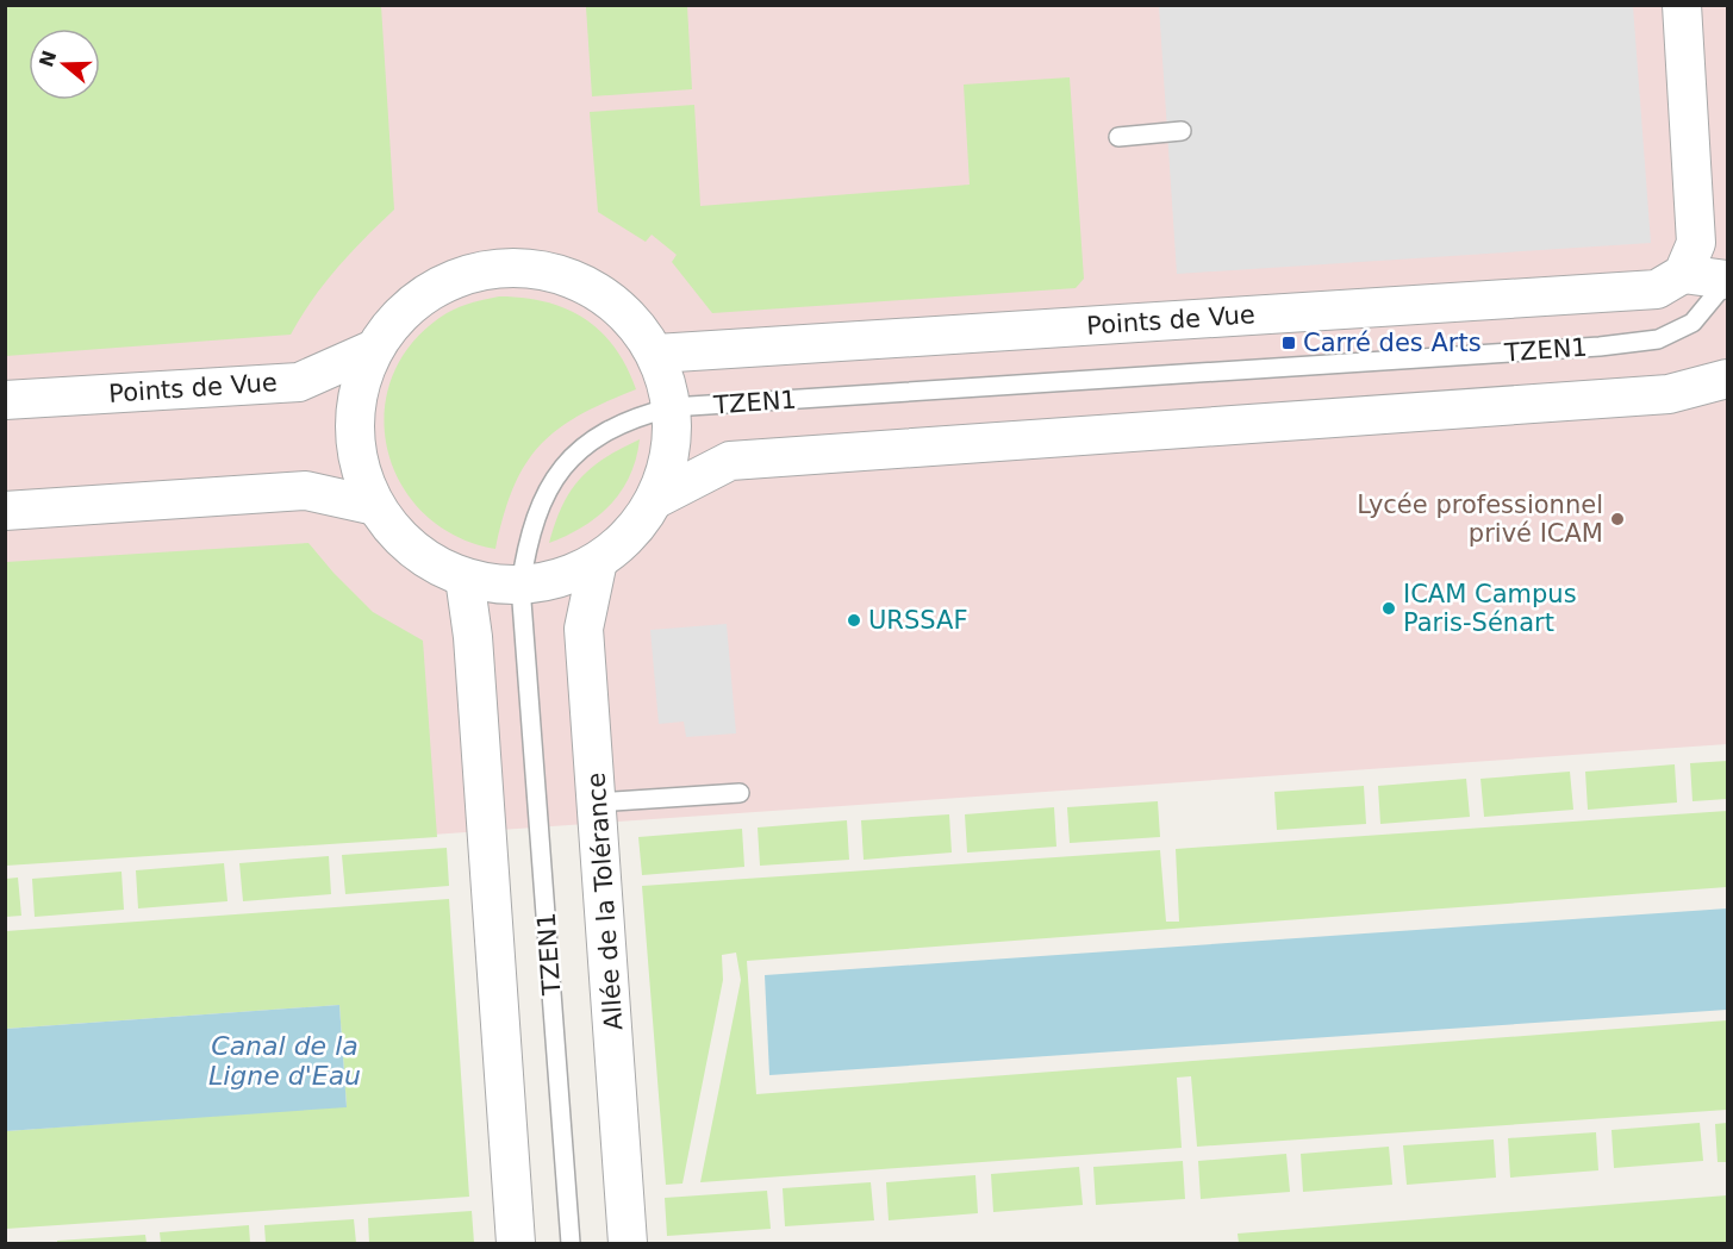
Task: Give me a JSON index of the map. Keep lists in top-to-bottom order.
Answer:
{
  "streets": {
    "street": ["Points de Vue", "Allée de la Tolérance"],
    "lane": ["TZEN1"]
  },
  "water": ["Canal de la Ligne d'Eau"],
  "places": {
    "transit": ["Carré des Arts"],
    "other": ["Lycée professionnel privé ICAM", "ICAM Campus Paris-Sénart", "URSSAF"]
  },
  "north": "left"
}
